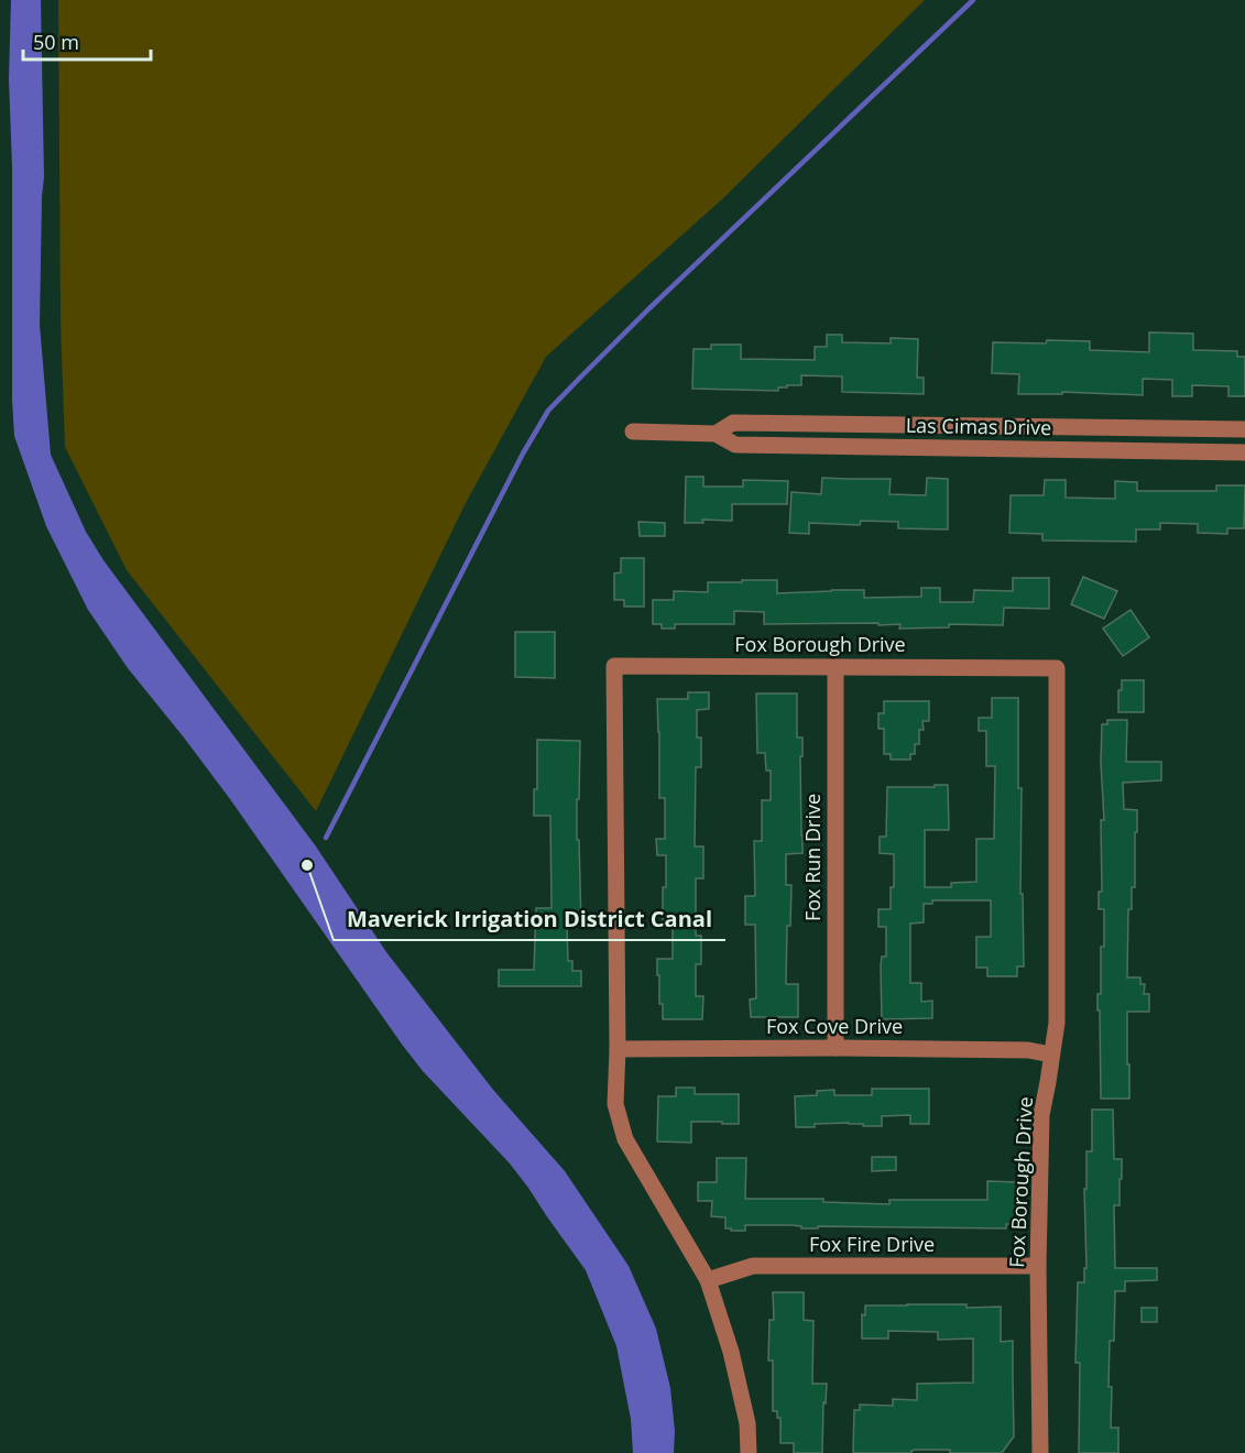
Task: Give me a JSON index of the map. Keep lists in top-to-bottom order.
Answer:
{
  "streets": {
    "street": [
      "Las Cimas Drive",
      "Fox Borough Drive",
      "Fox Run Drive",
      "Fox Cove Drive",
      "Fox Fire Drive"
    ]
  },
  "crossings": [
    ["Fox Borough Drive", "Fox Run Drive"],
    ["Fox Borough Drive", "Fox Cove Drive"],
    ["Fox Borough Drive", "Fox Fire Drive"],
    ["Fox Run Drive", "Fox Cove Drive"]
  ],
  "places": ["Maverick Irrigation District Canal"],
  "scale_bar": "50 m"
}
